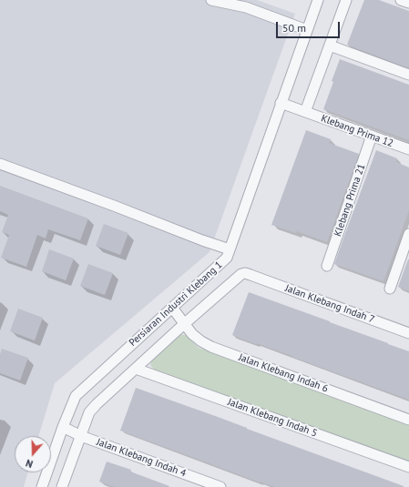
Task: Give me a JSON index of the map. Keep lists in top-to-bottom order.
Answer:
{
  "streets": {
    "street": [
      "Klebang Prima 12",
      "Klebang Prima 21",
      "Persiaran Industri Klebang 1",
      "Jalan Klebang Indah 7",
      "Jalan Klebang Indah 6",
      "Jalan Klebang Indah 5",
      "Jalan Klebang Indah 4"
    ]
  },
  "crossings": [
    ["Klebang Prima 12", "Klebang Prima 21"],
    ["Klebang Prima 12", "Persiaran Industri Klebang 1"],
    ["Persiaran Industri Klebang 1", "Jalan Klebang Indah 6"],
    ["Persiaran Industri Klebang 1", "Jalan Klebang Indah 4"],
    ["Jalan Klebang Indah 7", "Jalan Klebang Indah 6"]
  ],
  "scale_bar": "50 m",
  "north": "bottom"
}
